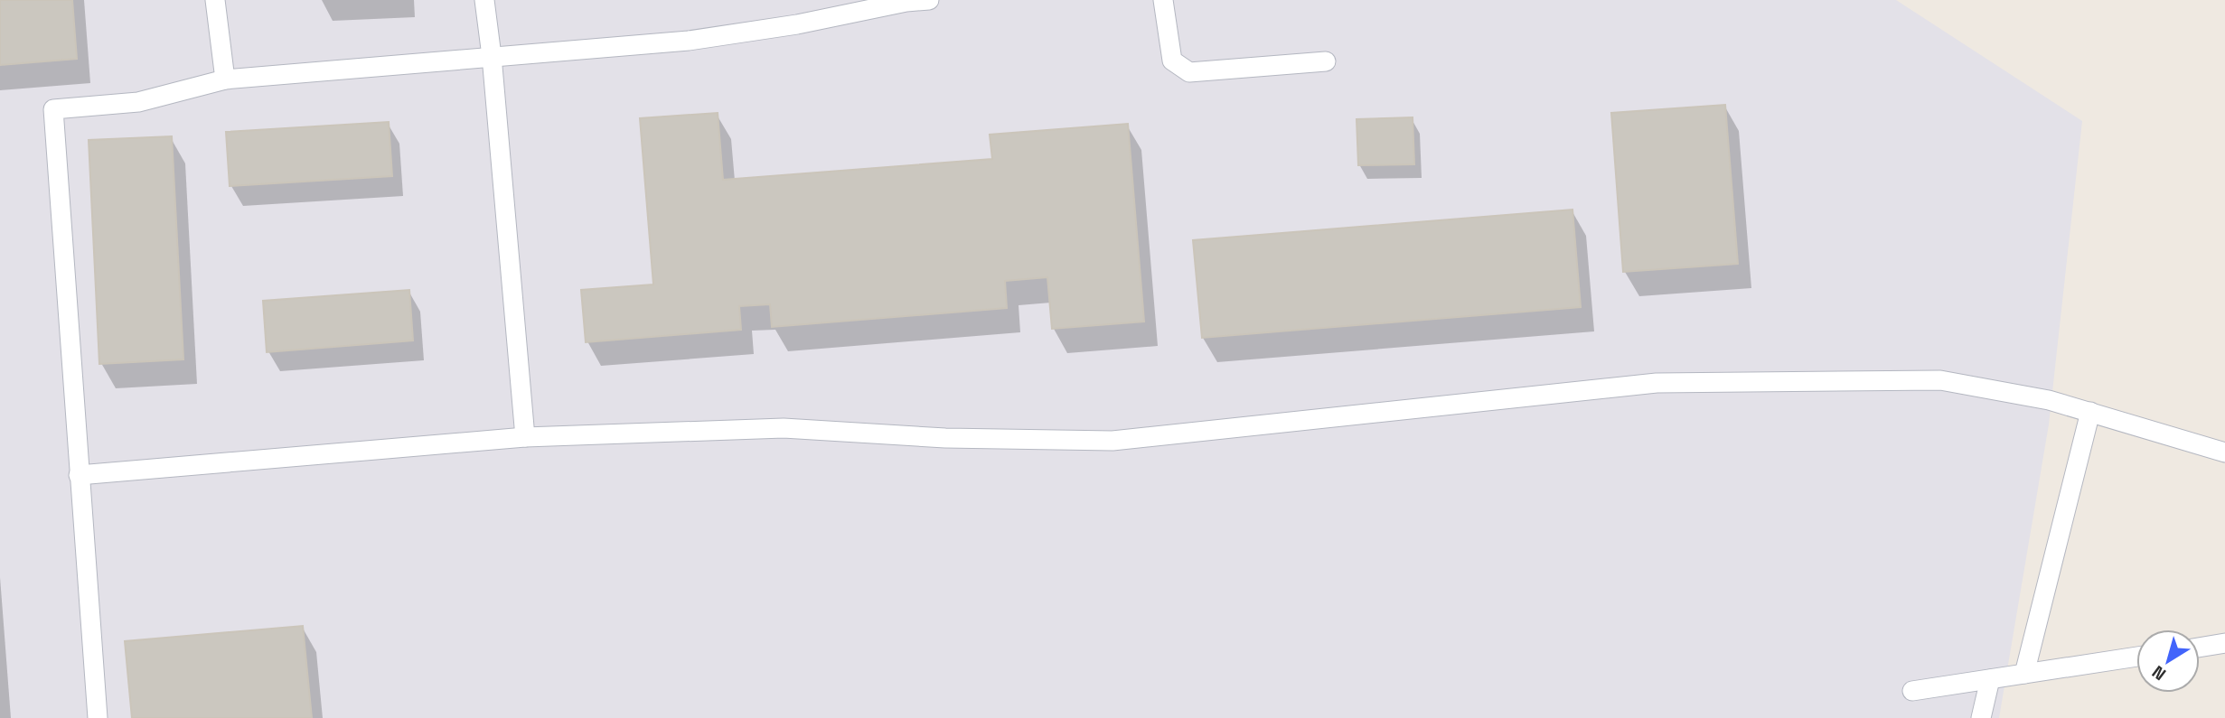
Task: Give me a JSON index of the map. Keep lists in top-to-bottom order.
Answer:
{
  "north": "bottom left"
}
